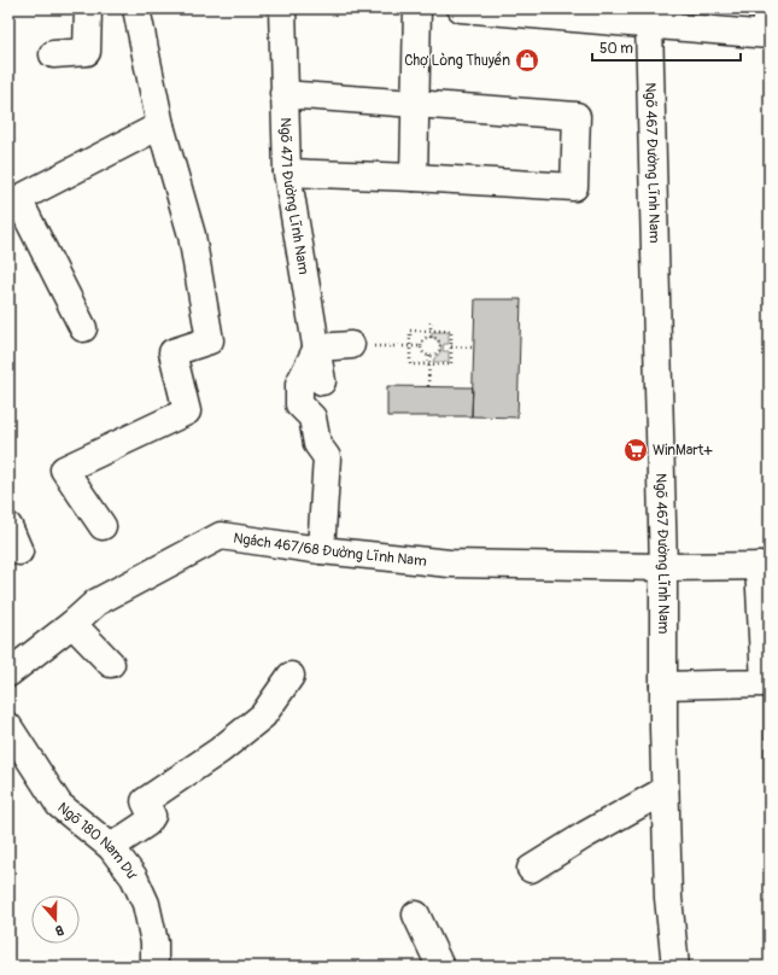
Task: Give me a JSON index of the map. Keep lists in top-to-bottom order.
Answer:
{
  "streets": {
    "street": [
      "Ngõ 467 Đường Lĩnh Nam",
      "Ngõ 471 Đường Lĩnh Nam",
      "Ngách 467/68 Đường Lĩnh Nam",
      "Ngõ 180 Nam Dư"
    ]
  },
  "crossings": [
    ["Ngõ 467 Đường Lĩnh Nam", "Ngách 467/68 Đường Lĩnh Nam"]
  ],
  "places": {
    "shop": ["Chợ Lòng Thuyền"],
    "supermarket": ["WinMart+"]
  },
  "scale_bar": "50 m",
  "north": "bottom"
}
